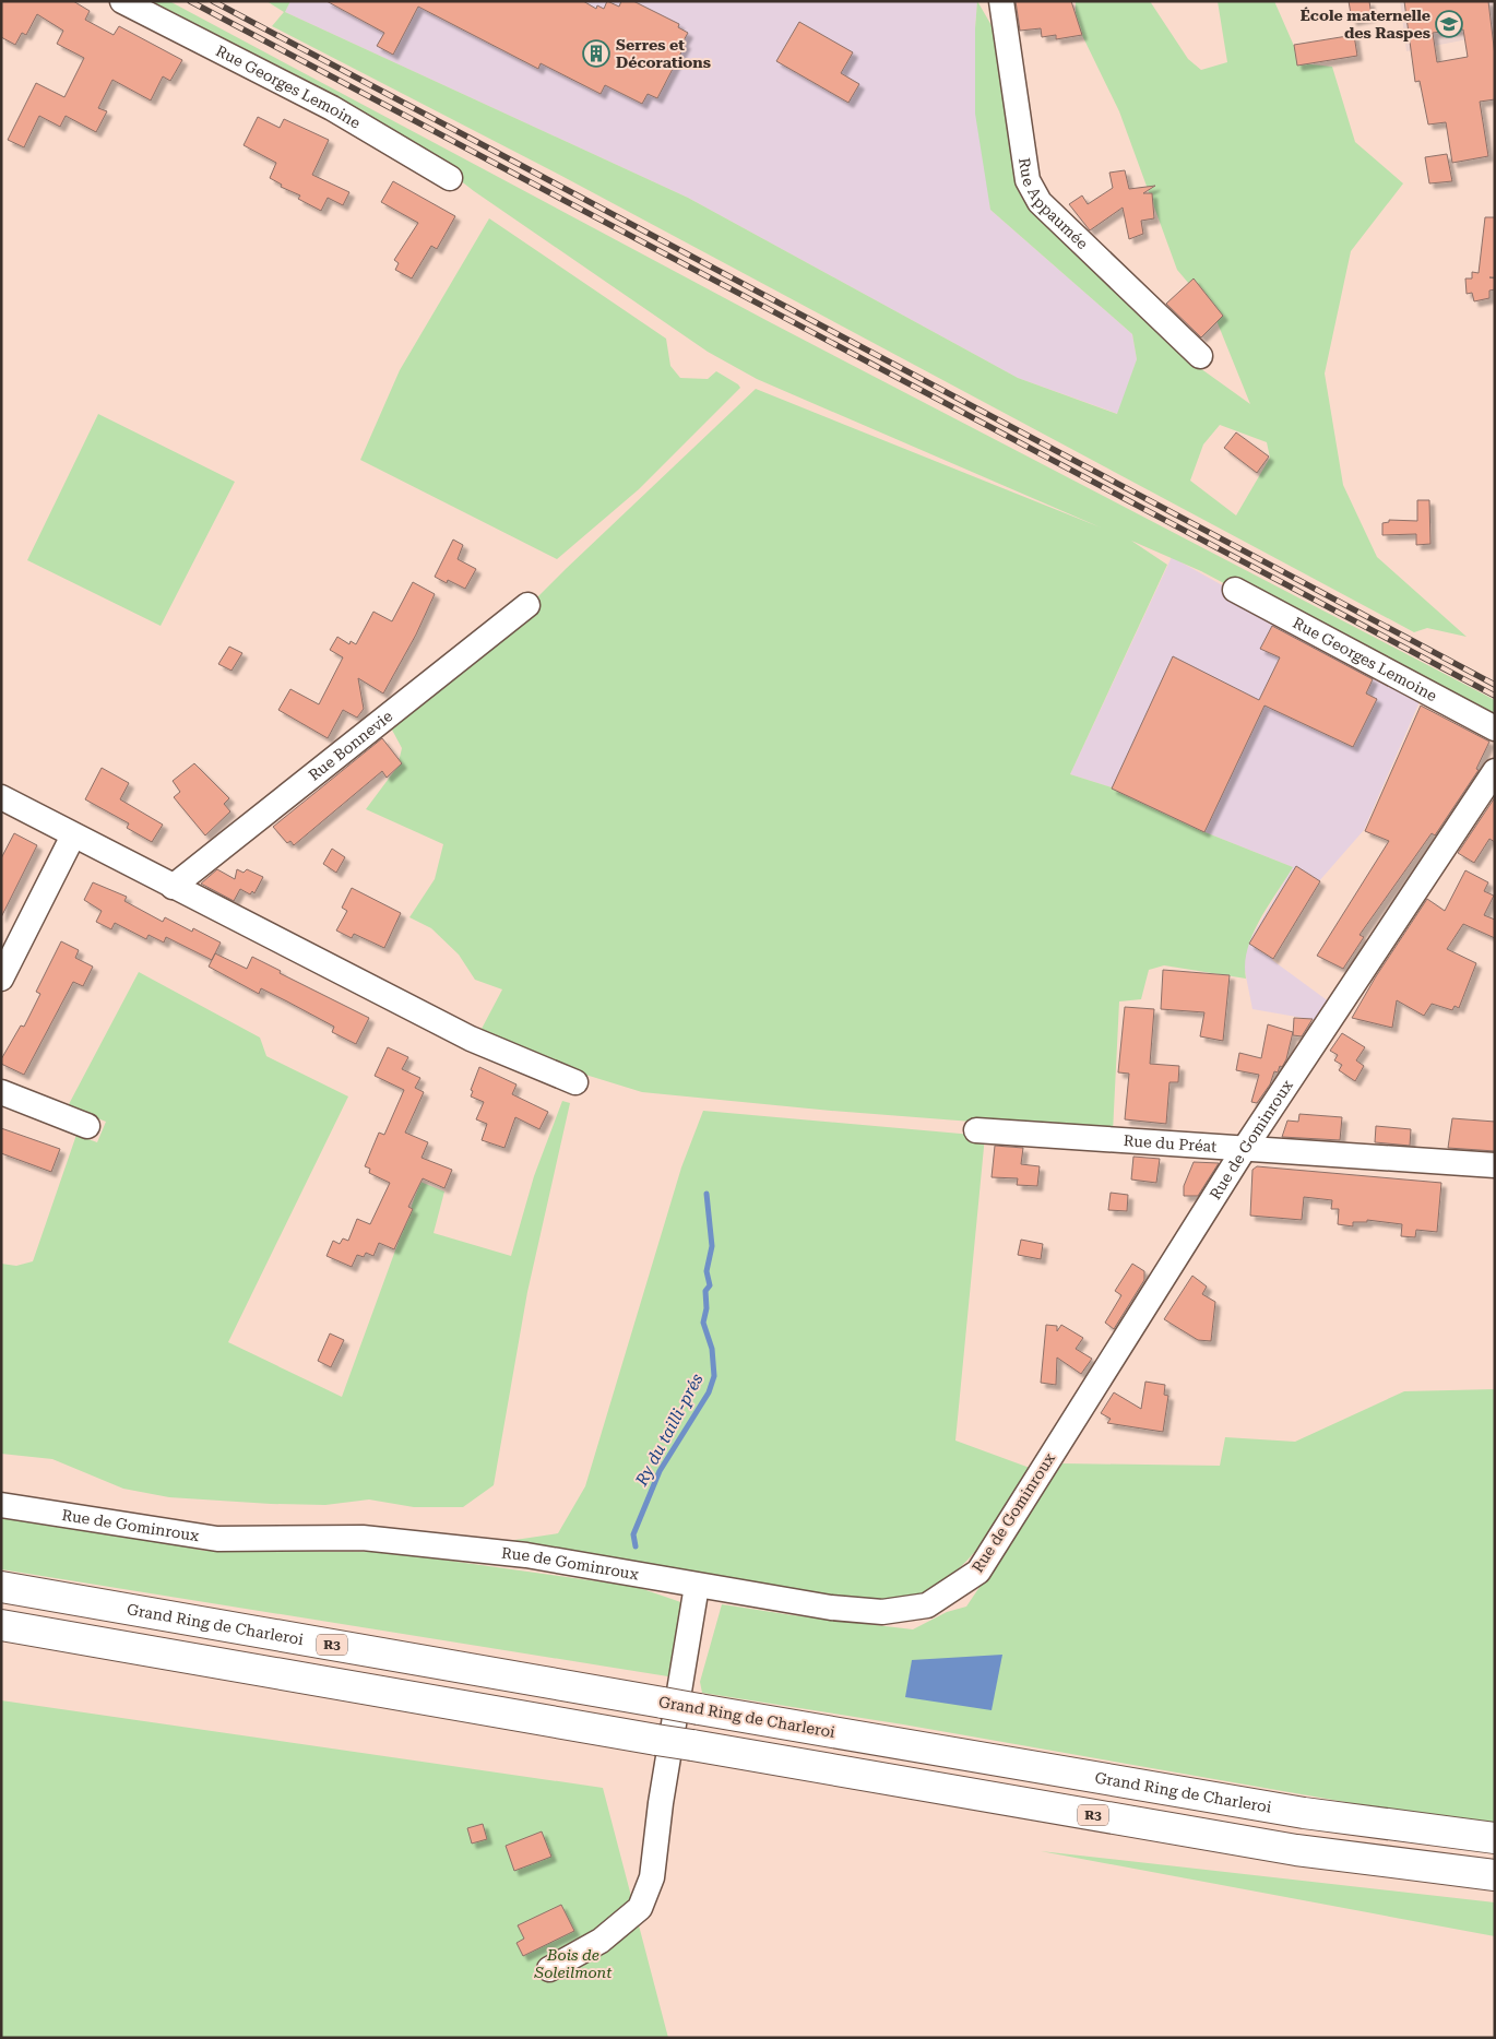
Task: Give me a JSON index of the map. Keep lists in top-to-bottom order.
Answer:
{
  "streets": {
    "highway": ["Grand Ring de Charleroi", "R3"],
    "street": [
      "Rue Georges Lemoine",
      "Rue Appaumée",
      "Rue Bonnevie",
      "Rue de Gominroux",
      "Rue du Préat"
    ]
  },
  "crossings": [
    ["Rue de Gominroux", "Rue du Préat"]
  ],
  "water": ["Ry du tailli-prés"],
  "parks": ["Bois de Soleilmont"],
  "places": {
    "school or university": ["École maternelle des Raspes"],
    "building": ["Serres et Décorations"]
  }
}
